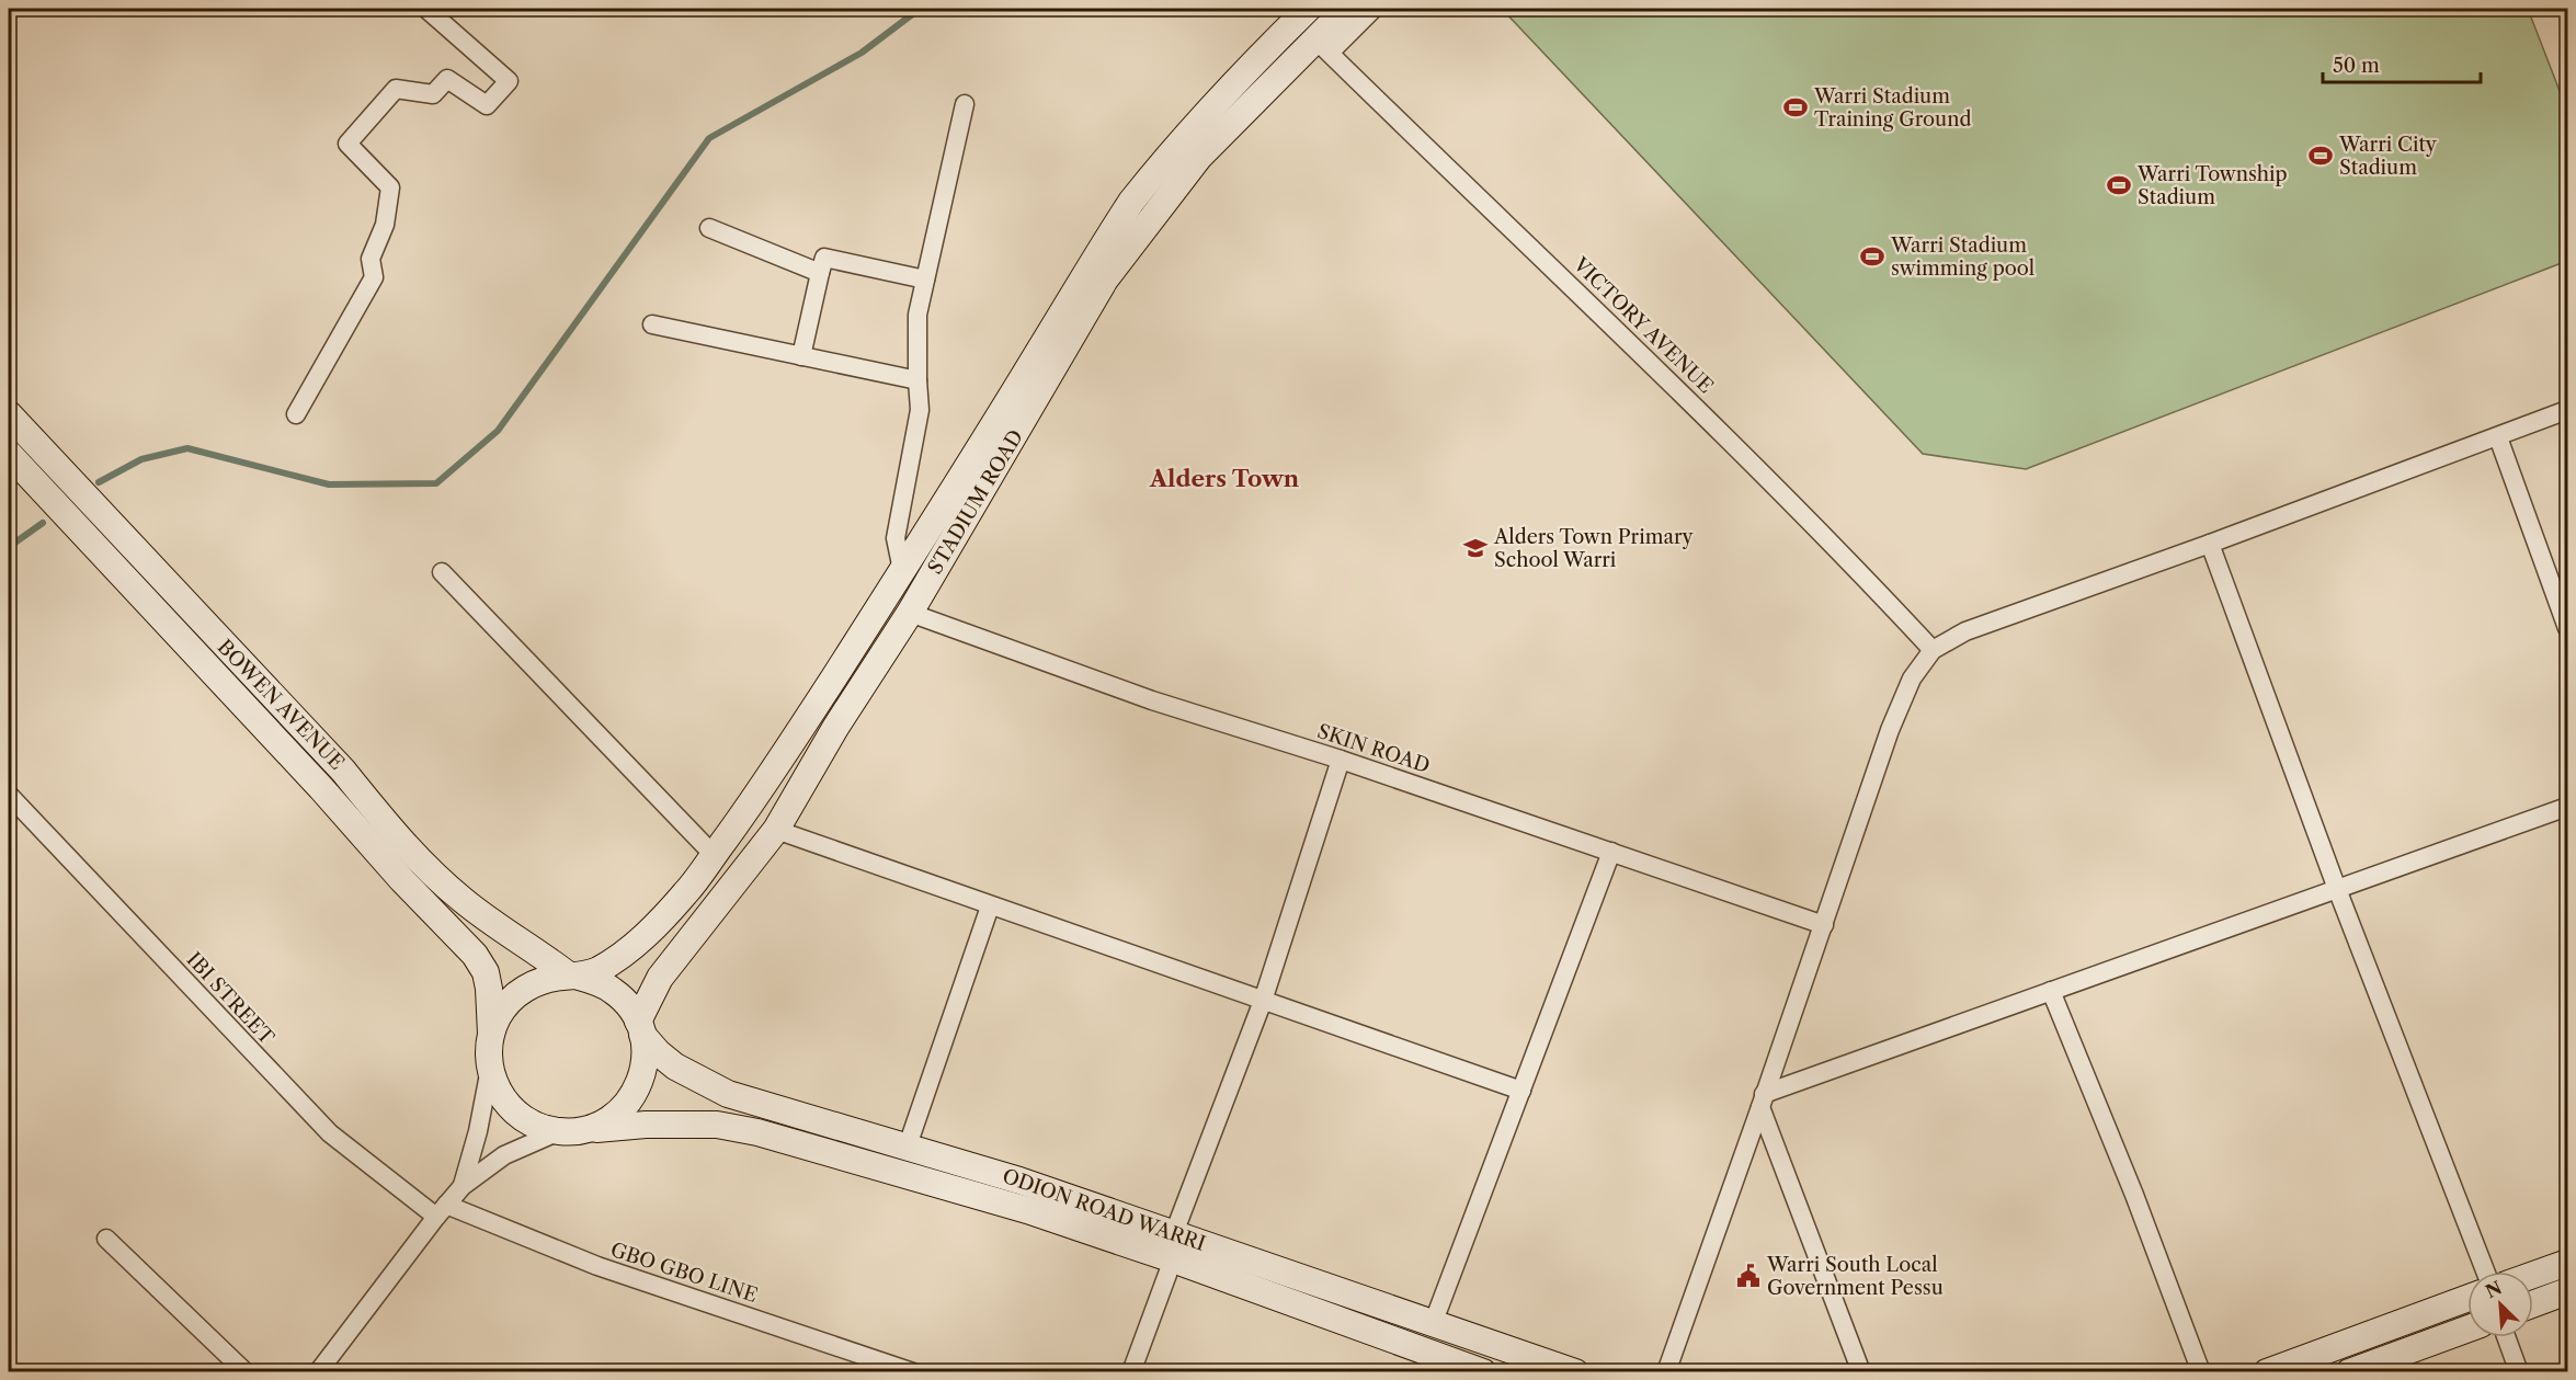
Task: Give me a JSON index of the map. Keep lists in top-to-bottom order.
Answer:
{
  "streets": {
    "main road": ["STADIUM ROAD", "BOWEN AVENUE", "ODION ROAD WARRI"],
    "street": [
      "VICTORY AVENUE",
      "SKIN ROAD",
      "IBI STREET",
      "GBO GBO LINE"
    ]
  },
  "crossings": [
    ["VICTORY AVENUE", "STADIUM ROAD"],
    ["STADIUM ROAD", "BOWEN AVENUE"],
    ["STADIUM ROAD", "SKIN ROAD"],
    ["STADIUM ROAD", "ODION ROAD WARRI"],
    ["BOWEN AVENUE", "ODION ROAD WARRI"],
    ["IBI STREET", "GBO GBO LINE"]
  ],
  "districts": ["Alders Town"],
  "places": {
    "sports": [
      "Warri Stadium Training Ground",
      "Warri City Stadium",
      "Warri Township Stadium",
      "Warri Stadium swimming pool"
    ],
    "school or university": ["Alders Town Primary School Warri"],
    "public building": ["Warri South Local Government Pessu"]
  },
  "scale_bar": "50 m",
  "north": "top left"
}
